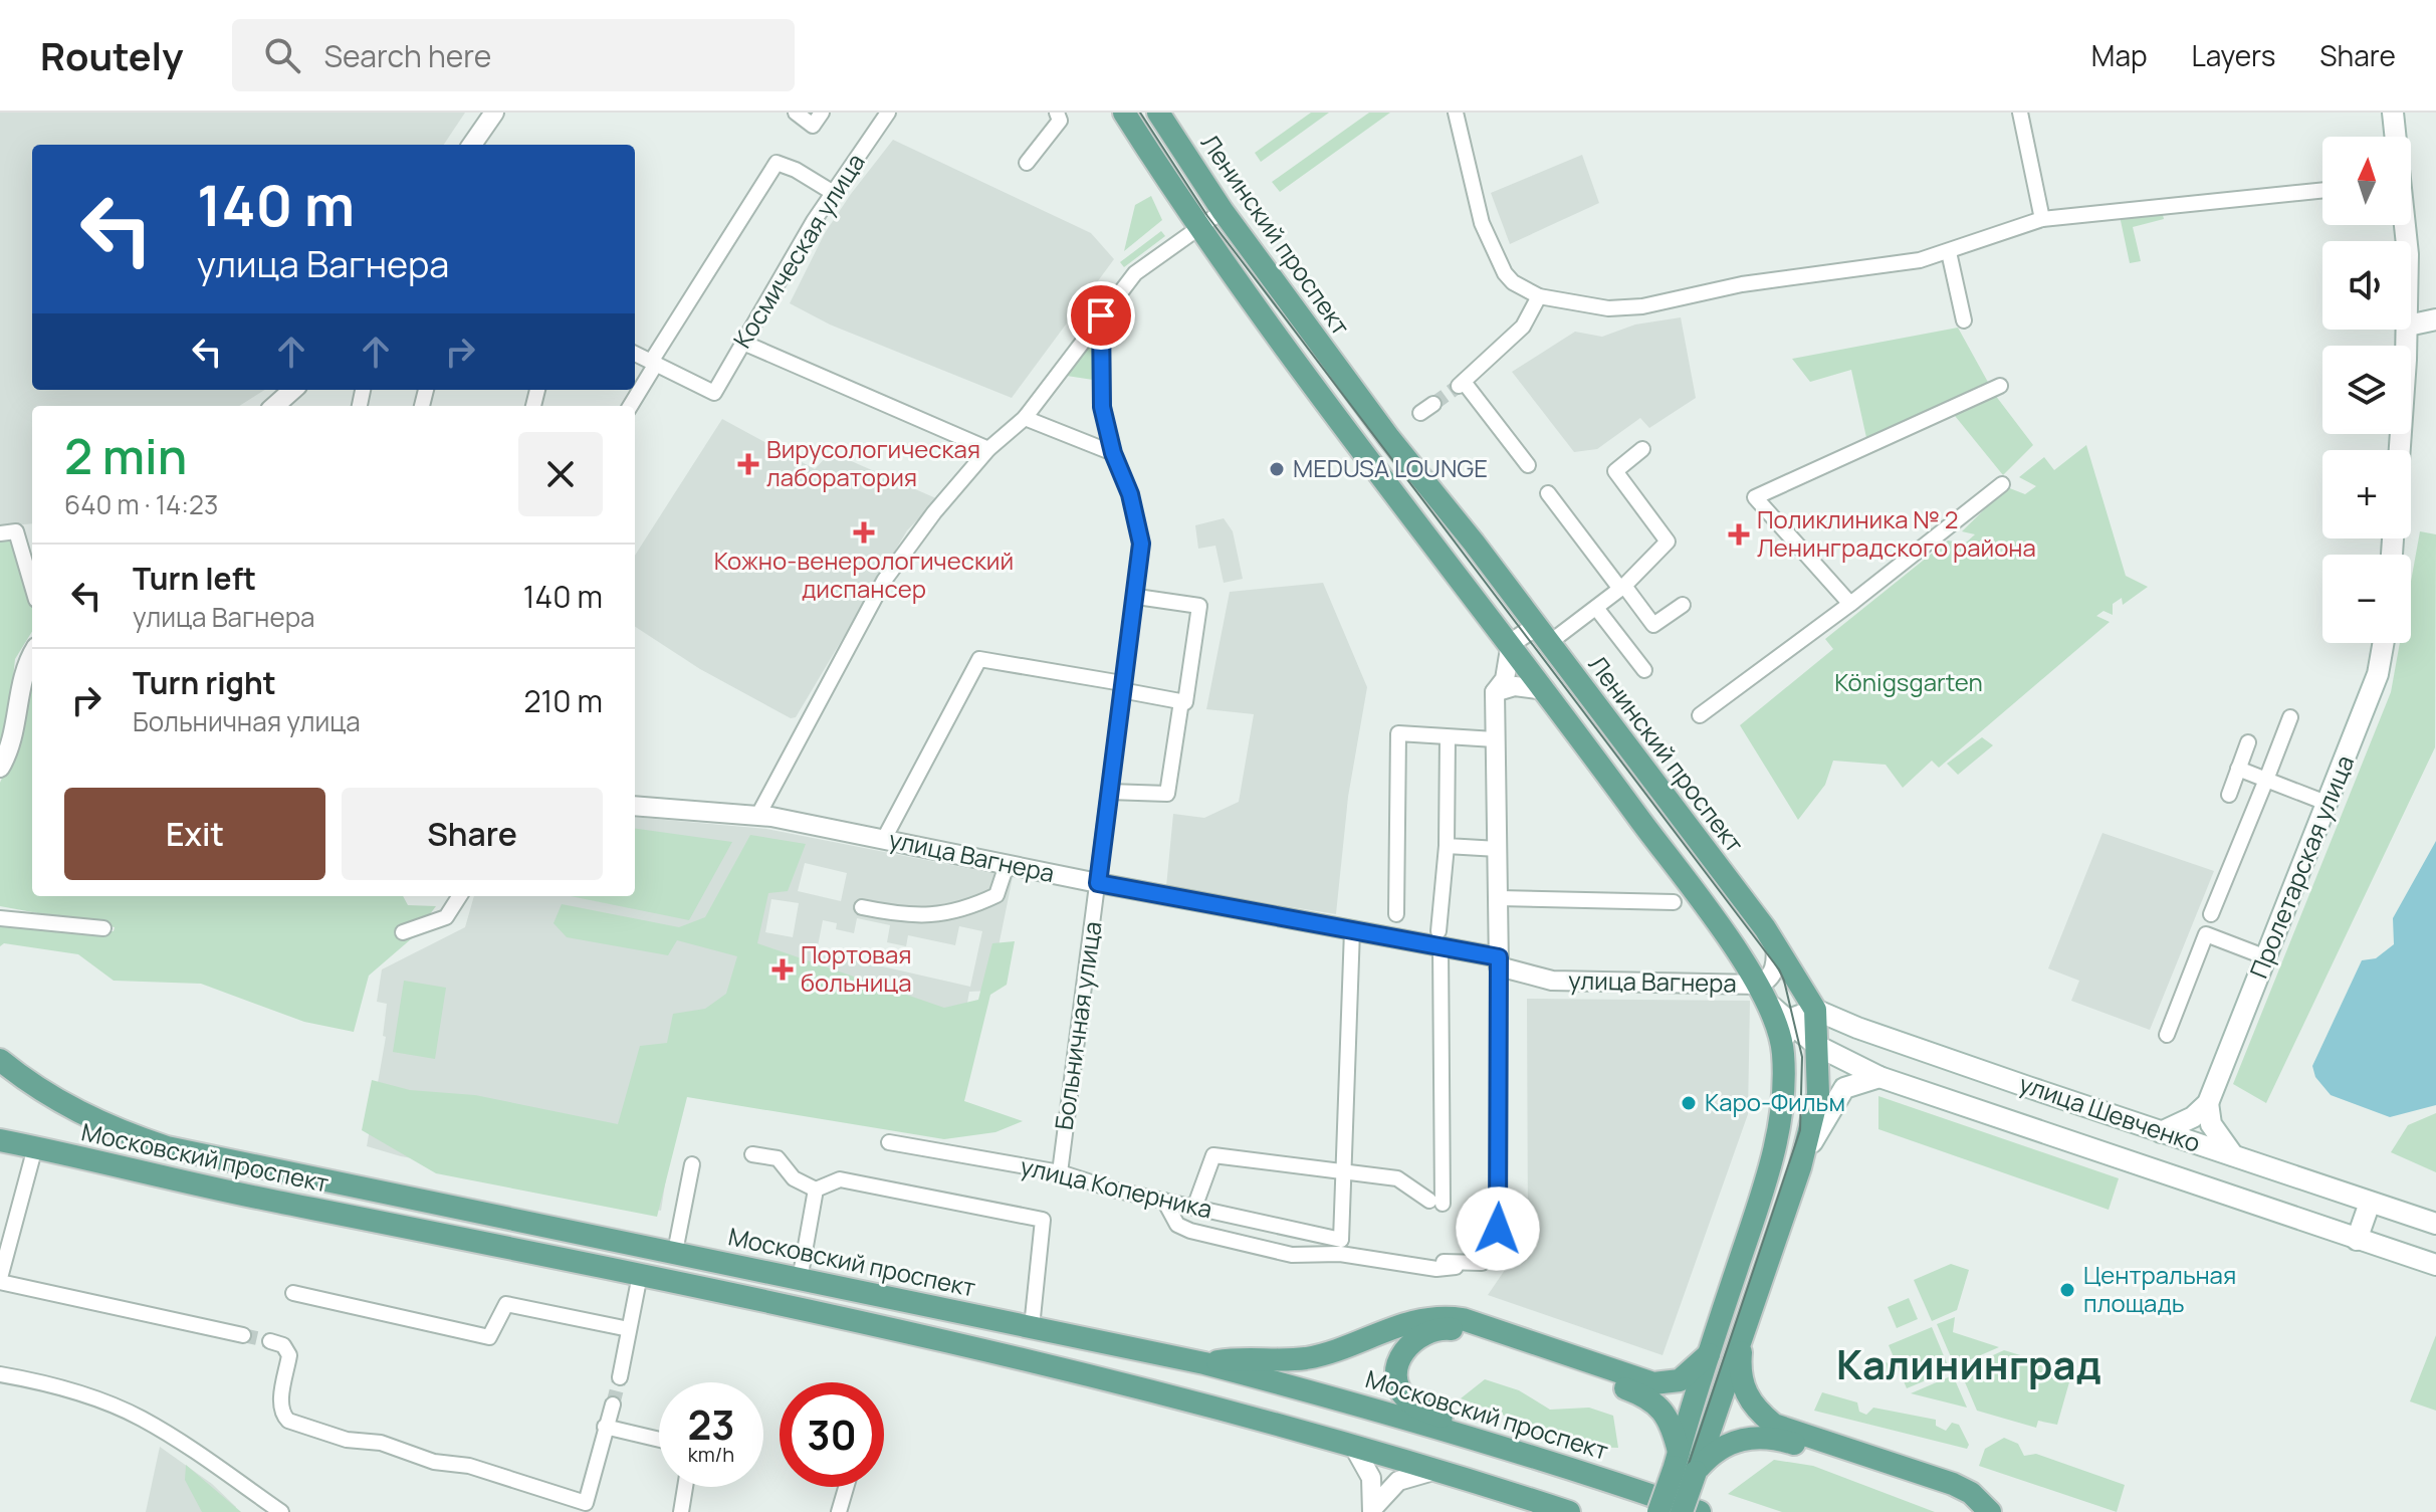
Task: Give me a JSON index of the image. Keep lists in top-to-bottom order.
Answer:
{
  "streets": {
    "main road": [
      "Ленинский проспект",
      "Пролетарская улица",
      "улица Шевченко",
      "Московский проспект"
    ],
    "street": [
      "Космическая улица",
      "улица Вагнера",
      "Больничная улица",
      "улица Коперника"
    ]
  },
  "crossings": [
    ["Ленинский проспект", "улица Вагнера"],
    ["Ленинский проспект", "улица Шевченко"],
    ["улица Вагнера", "Больничная улица"],
    ["Больничная улица", "улица Коперника"]
  ],
  "districts": ["Калининград"],
  "parks": ["Königsgarten"],
  "places": {
    "health": [
      "Вирусологическая лаборатория",
      "Кожно-венерологический диспансер",
      "Поликлиника № 2 Ленинградского района",
      "Портовая больница"
    ],
    "other": ["MEDUSA LOUNGE", "Каро-Фильм", "Центральная площадь"]
  },
  "north": "top",
  "page": {
    "header": "Routely",
    "search": "Search here",
    "nav": ["Map", "Layers", "Share"],
    "map_buttons": ["+", "−"],
    "turn": ["140 m", "улица Вагнера"],
    "heading": ["2 min", "640 m · 14:23"],
    "list": [
      {
        "name": "Turn left",
        "note": "улица Вагнера",
        "value": "140 m"
      },
      {
        "name": "Turn right",
        "note": "Больничная улица",
        "value": "210 m"
      }
    ],
    "buttons": ["Exit", "Share"],
    "speed": "23 km/h",
    "limit": "30"
  }
}
